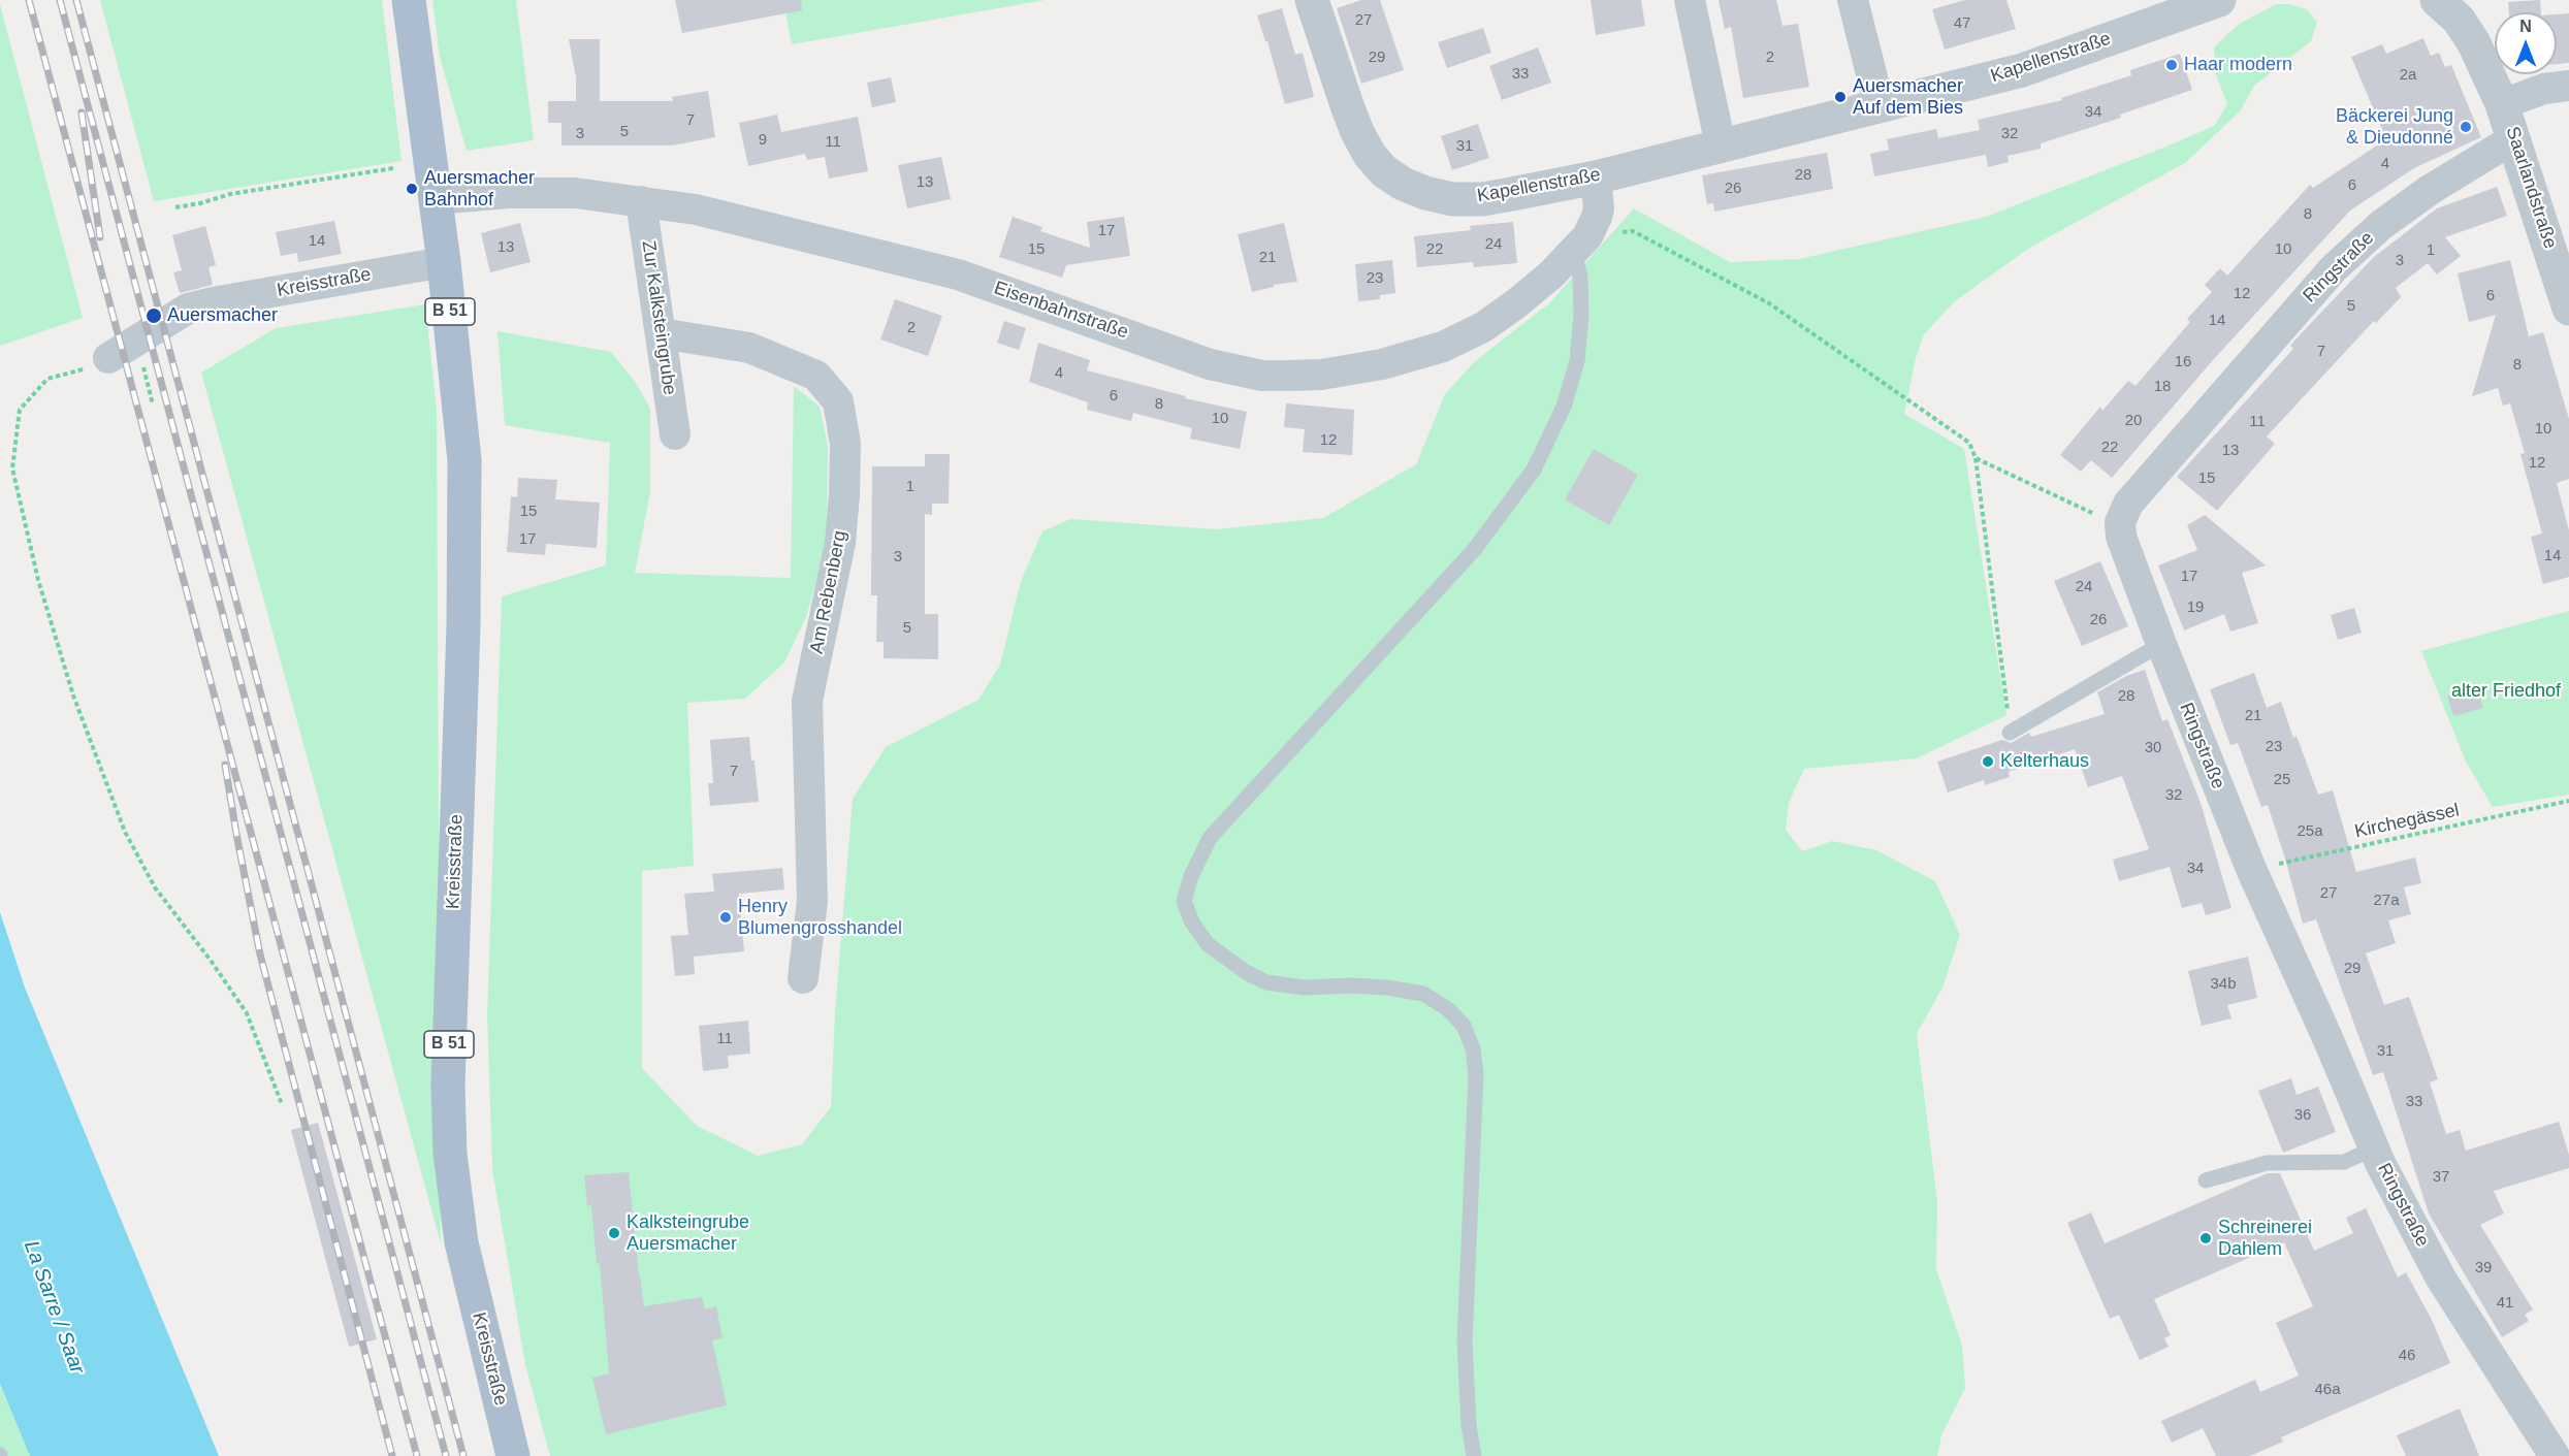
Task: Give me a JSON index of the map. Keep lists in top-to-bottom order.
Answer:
{
  "streets": {
    "main road": ["Kreisstraße", "B 51"],
    "street": [
      "Kapellenstraße",
      "Saarlandstraße",
      "Ringstraße",
      "Eisenbahnstraße",
      "Zur Kalksteingrube",
      "Am Rebenberg"
    ],
    "path": ["Kirchegässel"]
  },
  "crossings": [
    ["Kapellenstraße", "Eisenbahnstraße"],
    ["Saarlandstraße", "Ringstraße"],
    ["Ringstraße", "Kirchegässel"],
    ["Kreisstraße", "Eisenbahnstraße"],
    ["Eisenbahnstraße", "Zur Kalksteingrube"],
    ["Zur Kalksteingrube", "Am Rebenberg"]
  ],
  "water": ["La Sarre / Saar"],
  "parks": ["alter Friedhof"],
  "places": [
    "Haar modern",
    "Auersmacher Auf dem Bies",
    "Bäckerei Jung & Dieudonné",
    "Auersmacher Bahnhof",
    "Auersmacher",
    "Kelterhaus",
    "Henry Blumengrosshandel",
    "Kalksteingrube Auersmacher",
    "Schreinerei Dahlem"
  ],
  "house_numbers": [
    "27",
    "47",
    "29",
    "2",
    "33",
    "2a",
    "34",
    "7",
    "5",
    "3",
    "32",
    "9",
    "11",
    "31",
    "4",
    "28",
    "13",
    "6",
    "26",
    "8",
    "17",
    "14",
    "24",
    "13",
    "15",
    "22",
    "10",
    "1",
    "21",
    "3",
    "23",
    "12",
    "6",
    "5",
    "14",
    "2",
    "7",
    "16",
    "8",
    "4",
    "18",
    "6",
    "8",
    "10",
    "20",
    "11",
    "10",
    "12",
    "22",
    "13",
    "12",
    "15",
    "1",
    "15",
    "17",
    "14",
    "3",
    "17",
    "24",
    "19",
    "26",
    "5",
    "28",
    "21",
    "23",
    "30",
    "7",
    "25",
    "32",
    "25a",
    "34",
    "27",
    "27a",
    "29",
    "34b",
    "11",
    "31",
    "33",
    "36",
    "37",
    "39",
    "41",
    "46",
    "46a"
  ],
  "north": "top"
}
